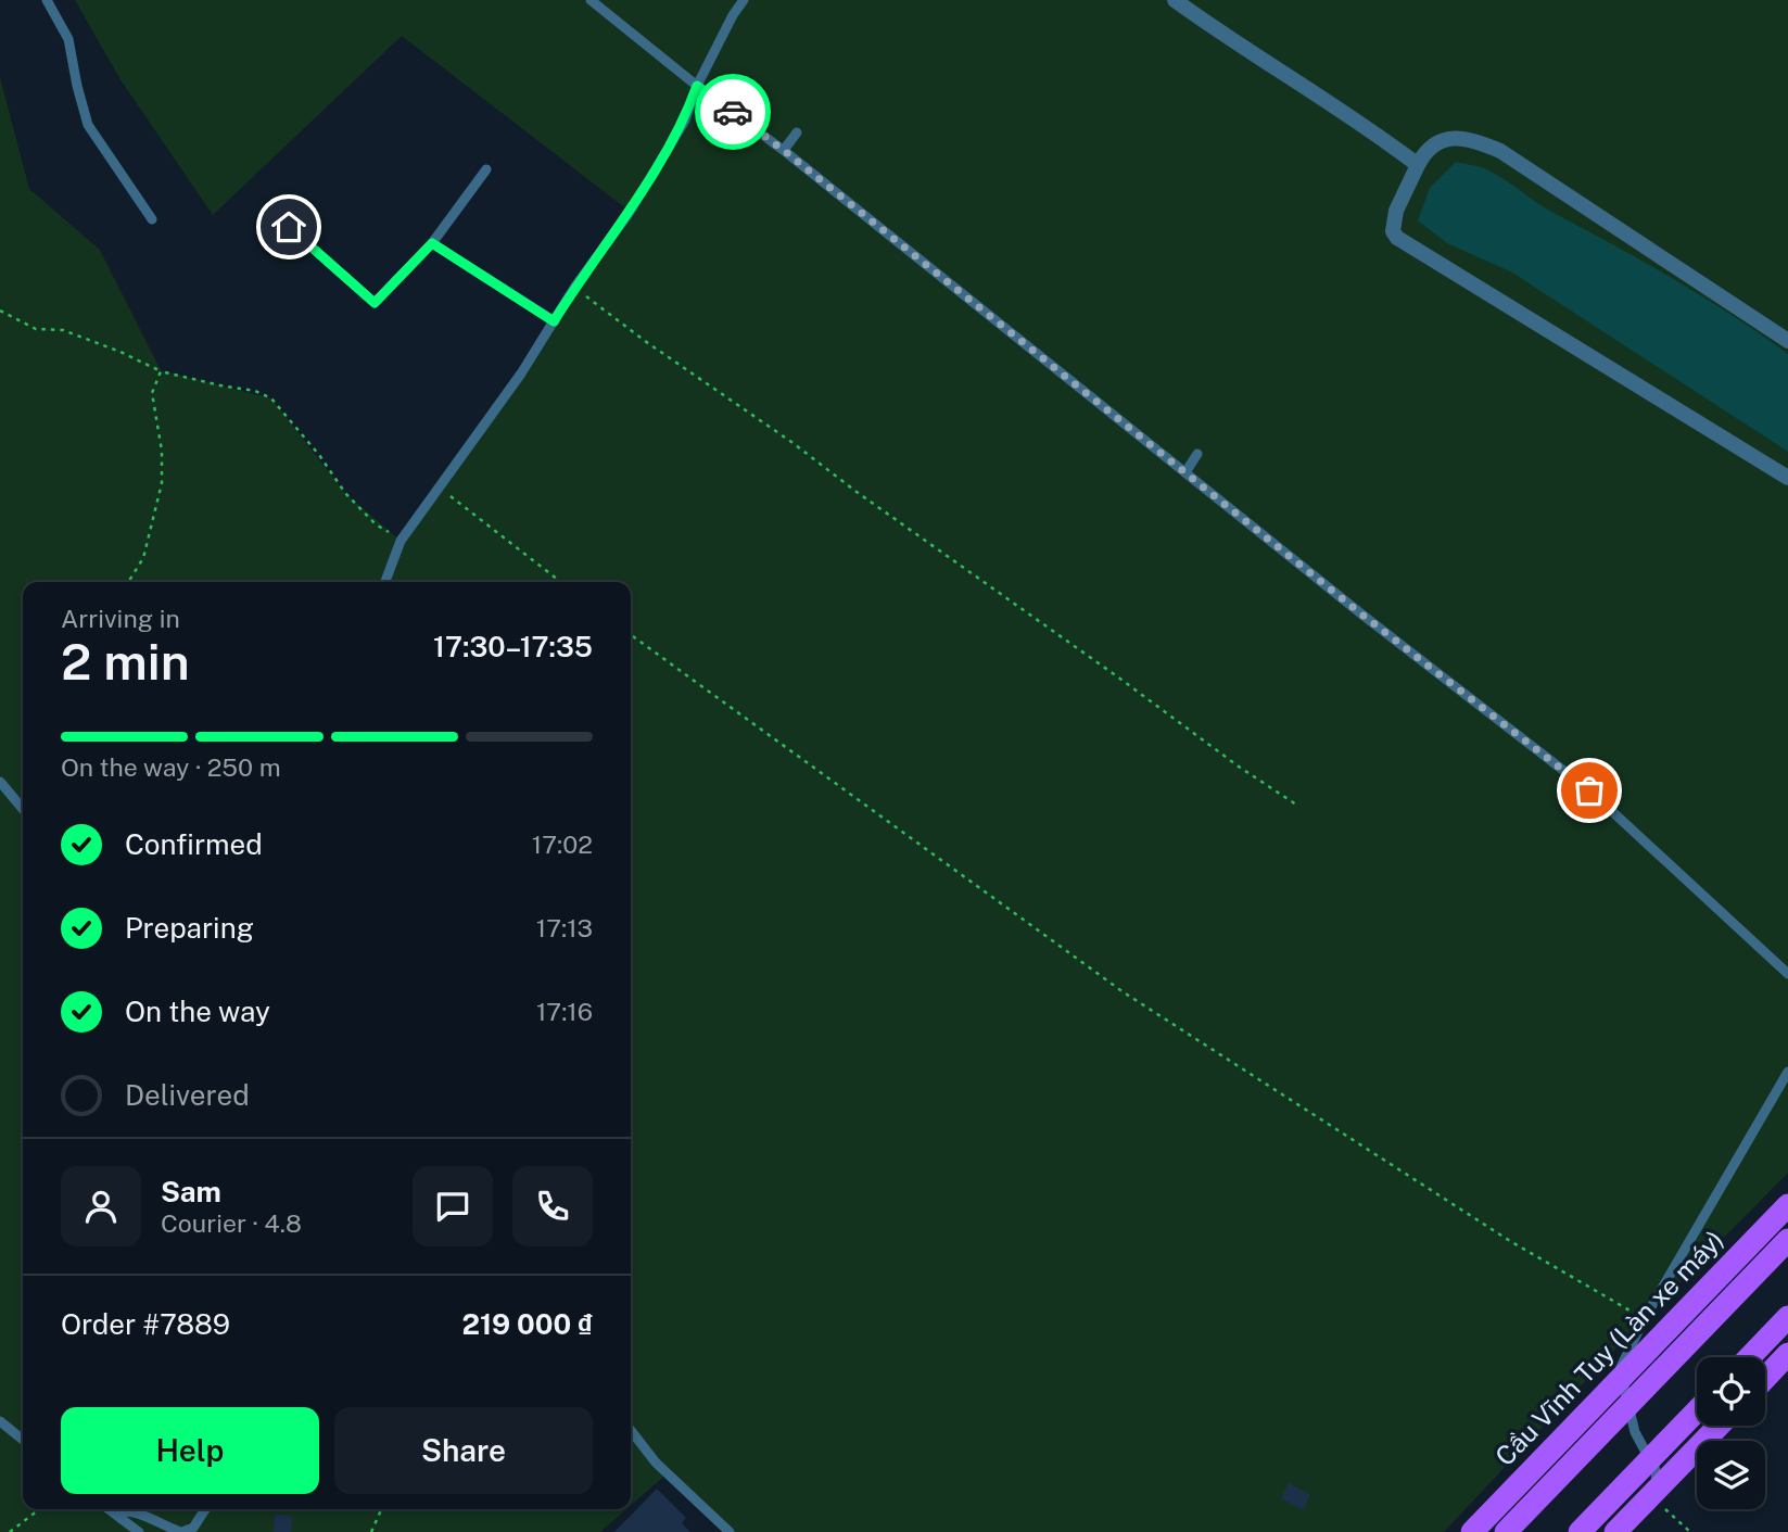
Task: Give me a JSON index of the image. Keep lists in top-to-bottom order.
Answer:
{
  "streets": {
    "highway": ["Cầu Vĩnh Tuy (Làn xe máy)"]
  },
  "page": {
    "heading": ["2 min", "Arriving in", "17:30–17:35"],
    "panel": [
      "Sam",
      "Courier · 4.8",
      "Order #7889",
      "219 000 ₫"
    ],
    "bar": "On the way · 250 m",
    "list": [
      ["Confirmed", "17:02"],
      ["Preparing", "17:13"],
      ["On the way", "17:16"],
      "Delivered"
    ],
    "buttons": ["Help", "Share"]
  }
}
